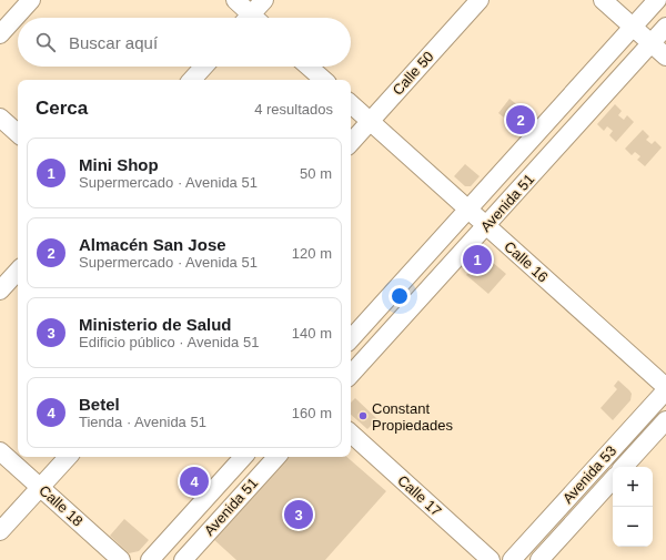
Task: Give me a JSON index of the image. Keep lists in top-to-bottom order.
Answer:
{
  "streets": {
    "street": [
      "Calle 50",
      "Avenida 51",
      "Calle 16",
      "Avenida 53",
      "Calle 17",
      "Calle 18"
    ]
  },
  "crossings": [
    ["Calle 50", "Calle 16"],
    ["Avenida 51", "Calle 16"],
    ["Calle 16", "Avenida 53"]
  ],
  "places": ["Constant Propiedades"],
  "page": {
    "search": "Buscar aquí",
    "heading": ["Cerca", "4 resultados"],
    "pins": [
      "2",
      "1",
      "4",
      "3"
    ],
    "list": [
      {
        "mark": "1",
        "name": "Mini Shop",
        "note": "Supermercado · Avenida 51",
        "value": "50 m"
      },
      {
        "mark": "2",
        "name": "Almacén San Jose",
        "note": "Supermercado · Avenida 51",
        "value": "120 m"
      },
      {
        "mark": "3",
        "name": "Ministerio de Salud",
        "note": "Edificio público · Avenida 51",
        "value": "140 m"
      },
      {
        "mark": "4",
        "name": "Betel",
        "note": "Tienda · Avenida 51",
        "value": "160 m"
      }
    ],
    "map_buttons": ["+", "−"]
  }
}
